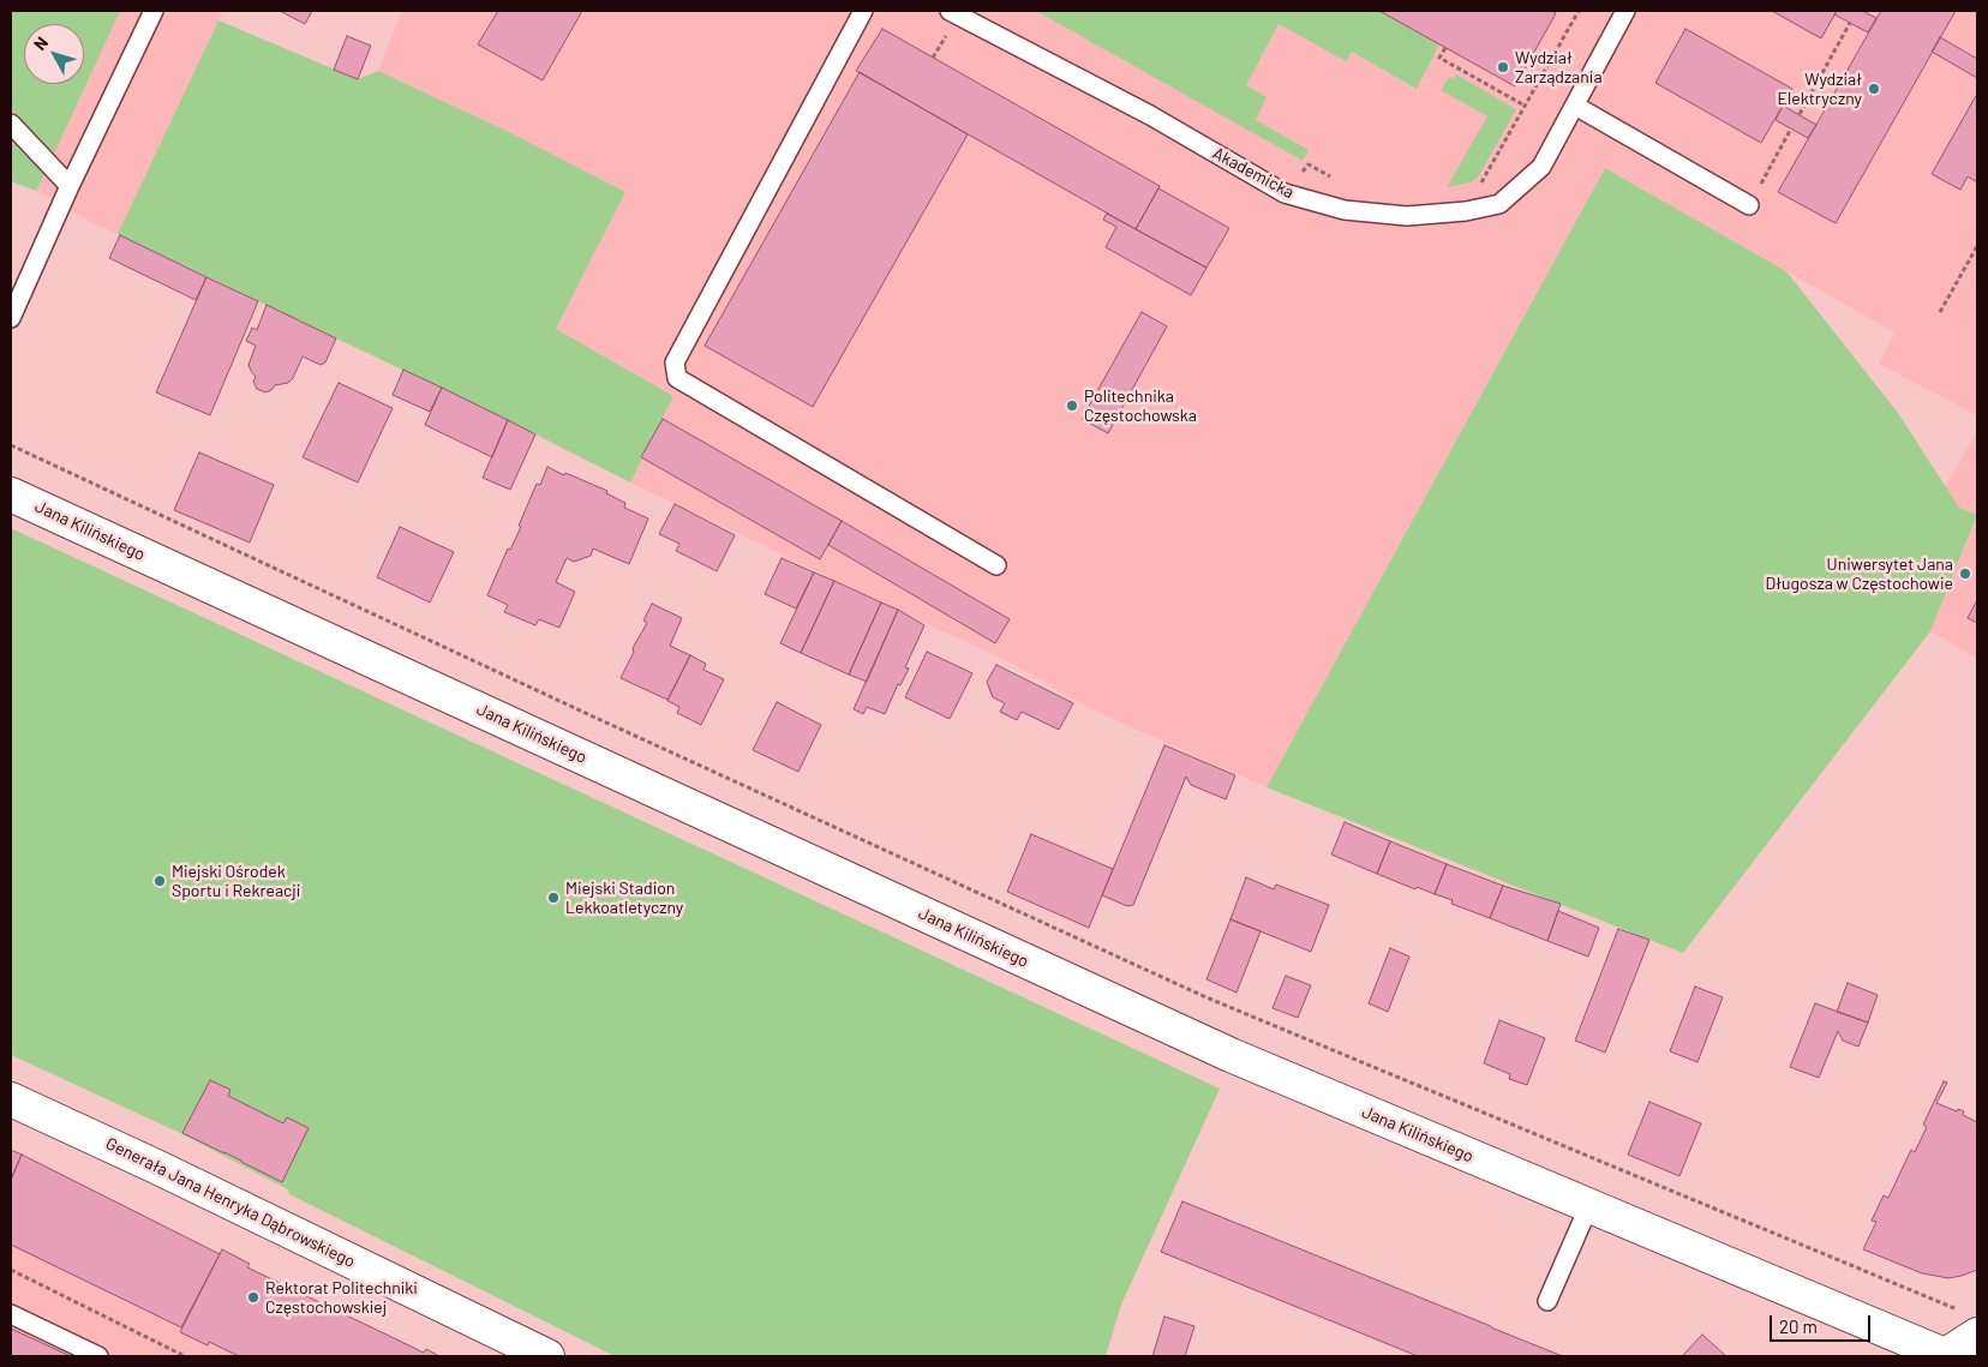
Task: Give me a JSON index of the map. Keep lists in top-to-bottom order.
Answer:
{
  "streets": {
    "street": ["Jana Kilińskiego", "Generała Jana Henryka Dąbrowskiego"],
    "lane": ["Akademicka"]
  },
  "places": [
    "Wydział Zarządzania",
    "Wydział Elektryczny",
    "Politechnika Częstochowska",
    "Uniwersytet Jana Długosza w Częstochowie",
    "Miejski Ośrodek Sportu i Rekreacji",
    "Miejski Stadion Lekkoatletyczny",
    "Rektorat Politechniki Częstochowskiej"
  ],
  "scale_bar": "20 m",
  "north": "top left"
}
